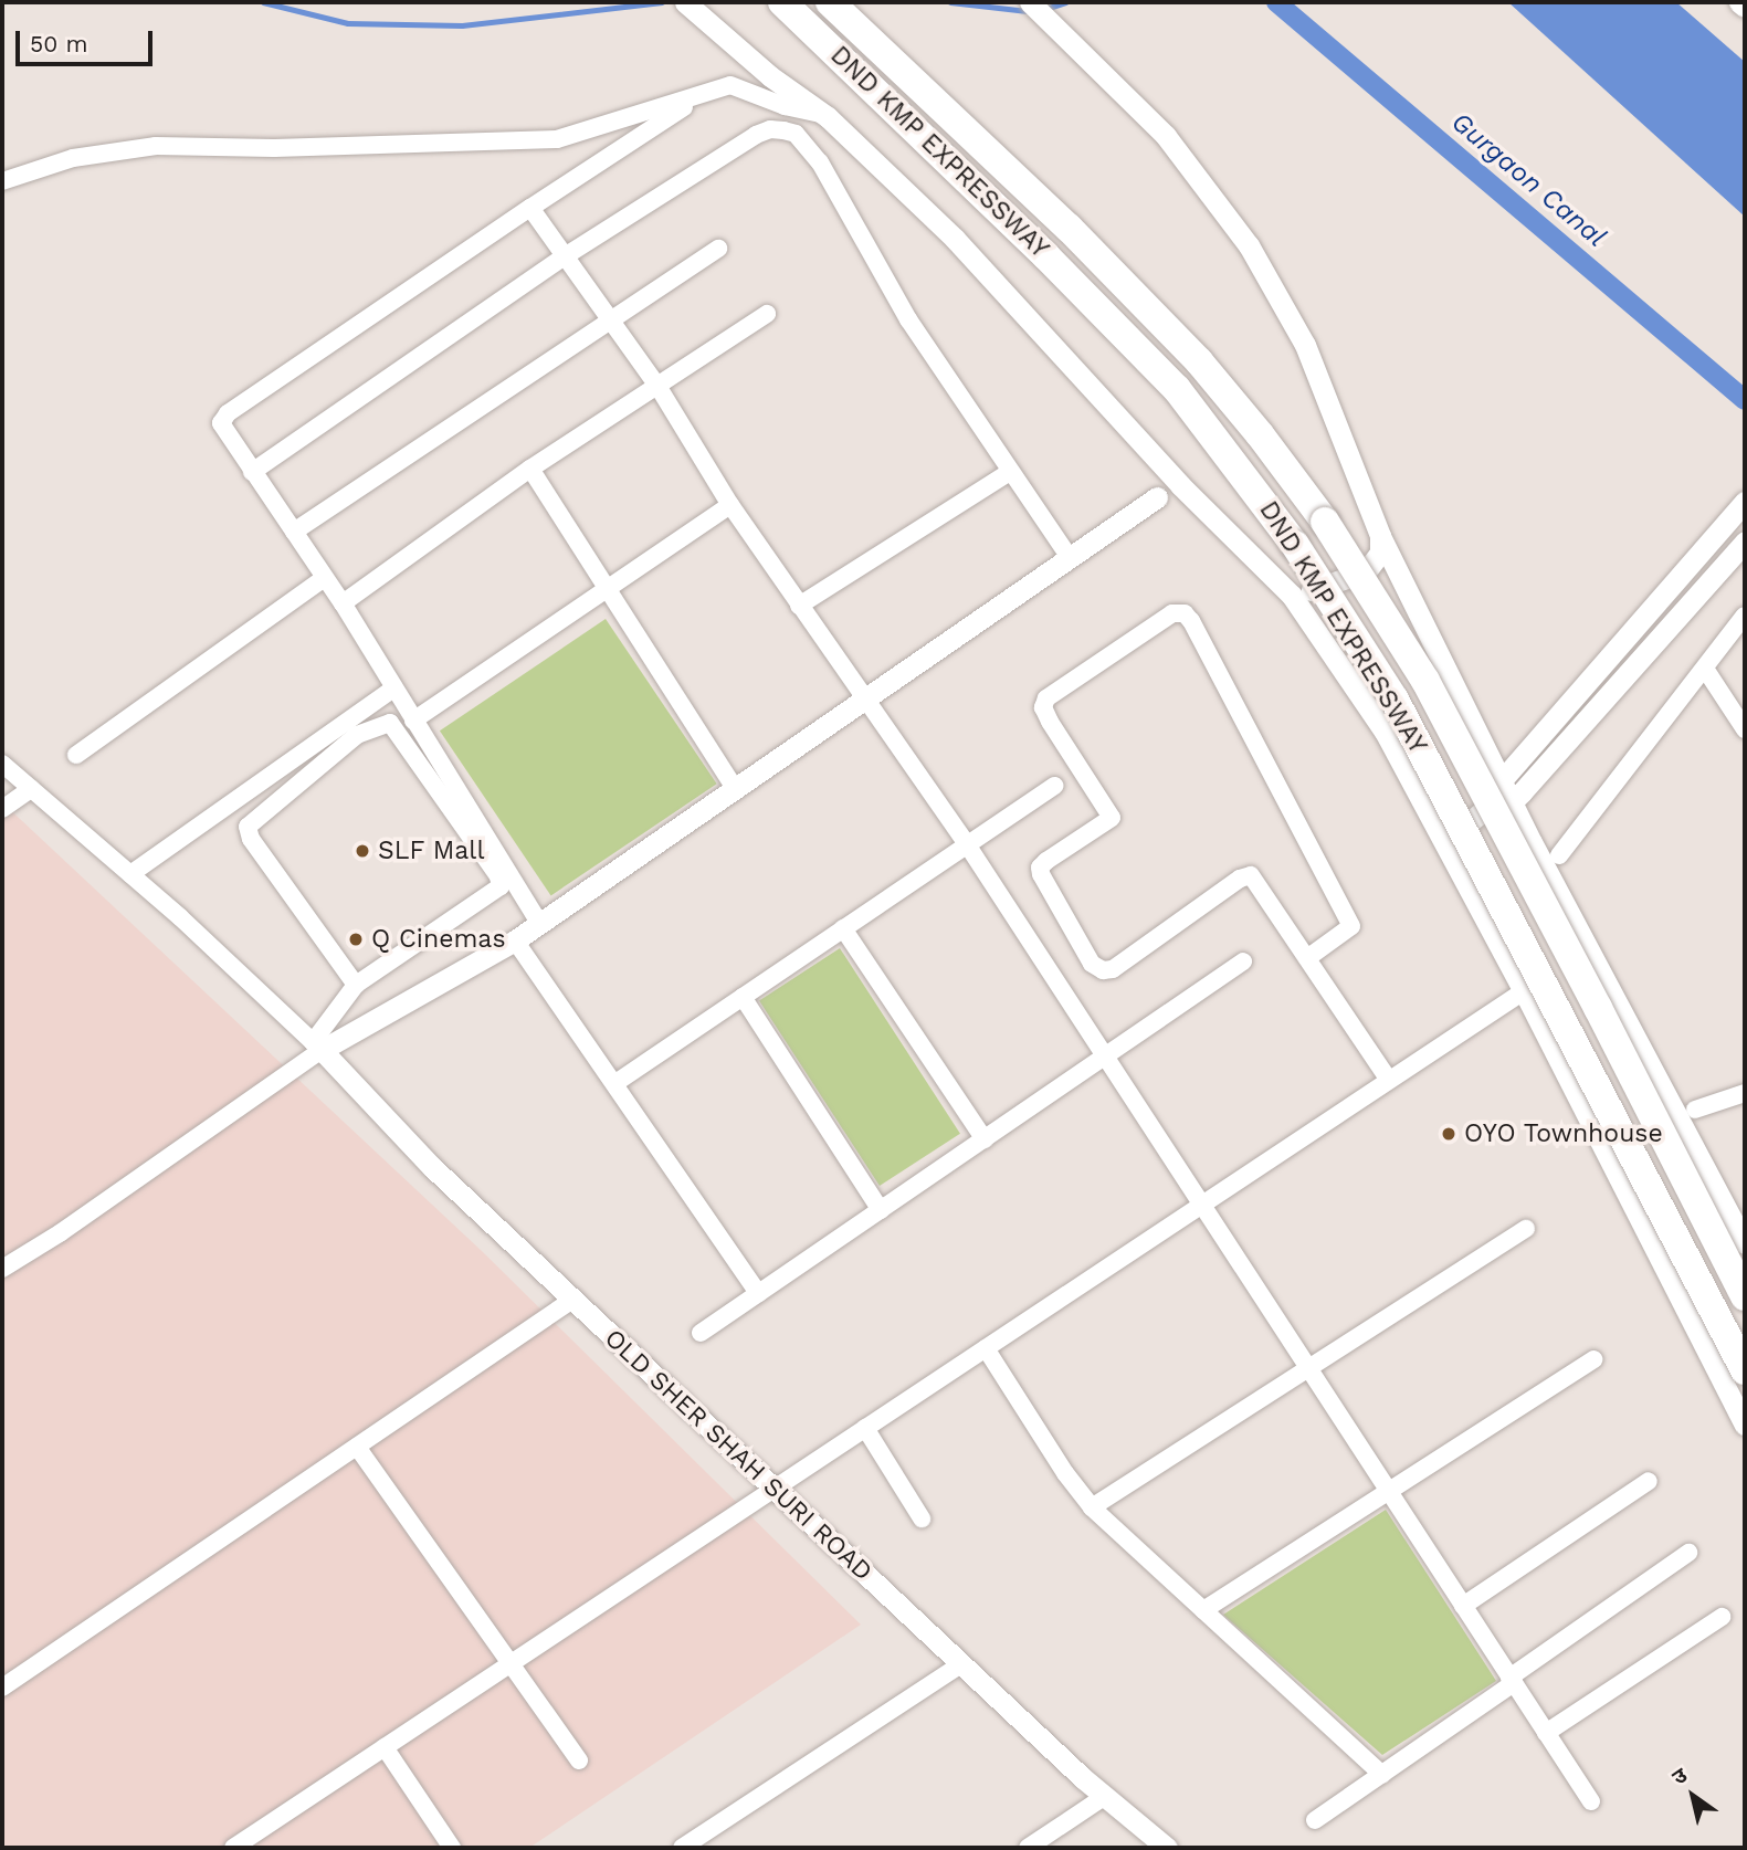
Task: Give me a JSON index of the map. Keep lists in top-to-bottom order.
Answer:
{
  "streets": {
    "highway": ["DND KMP EXPRESSWAY"],
    "street": ["OLD SHER SHAH SURI ROAD"]
  },
  "water": ["Gurgaon Canal"],
  "places": ["SLF Mall", "Q Cinemas", "OYO Townhouse"],
  "scale_bar": "50 m",
  "north": "top left"
}
